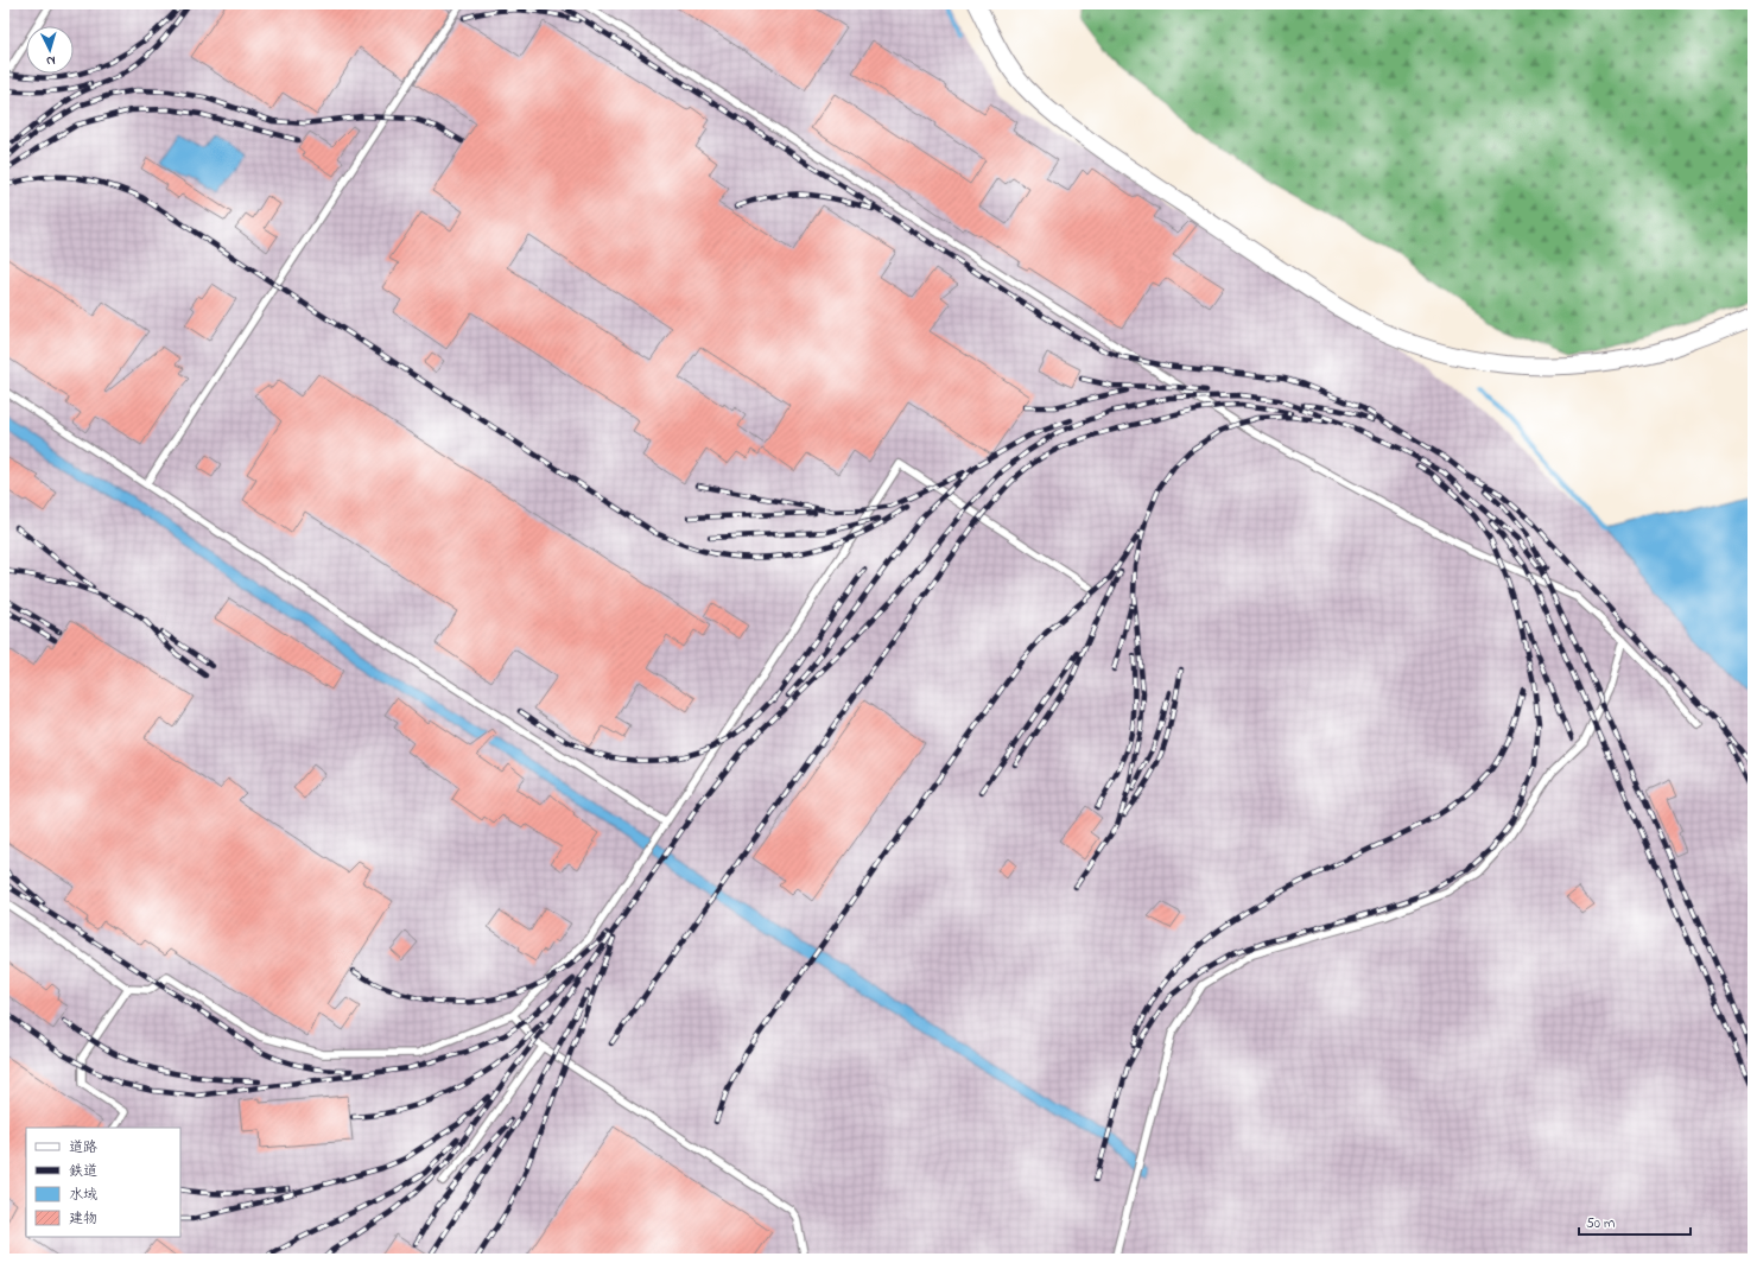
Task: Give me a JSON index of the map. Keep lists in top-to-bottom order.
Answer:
{
  "legend": [
    "道路",
    "鉄道",
    "水域",
    "建物"
  ],
  "scale_bar": "50 m",
  "north": "bottom"
}
